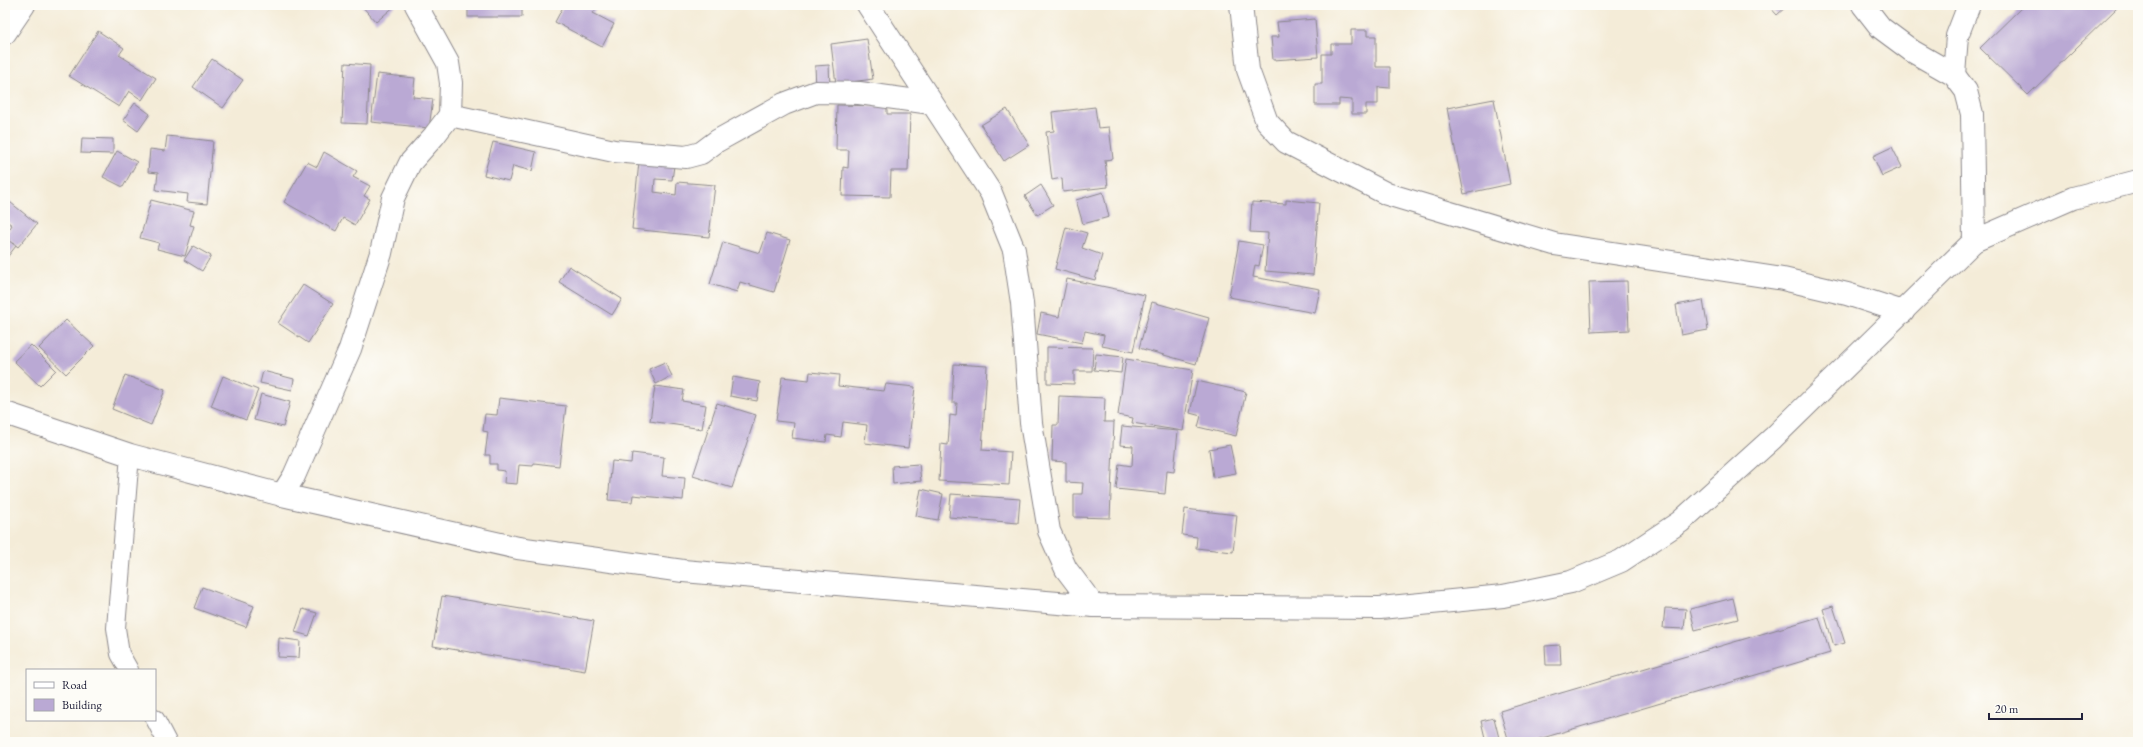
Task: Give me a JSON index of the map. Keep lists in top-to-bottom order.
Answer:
{
  "legend": ["Road", "Building"],
  "scale_bar": "20 m"
}
